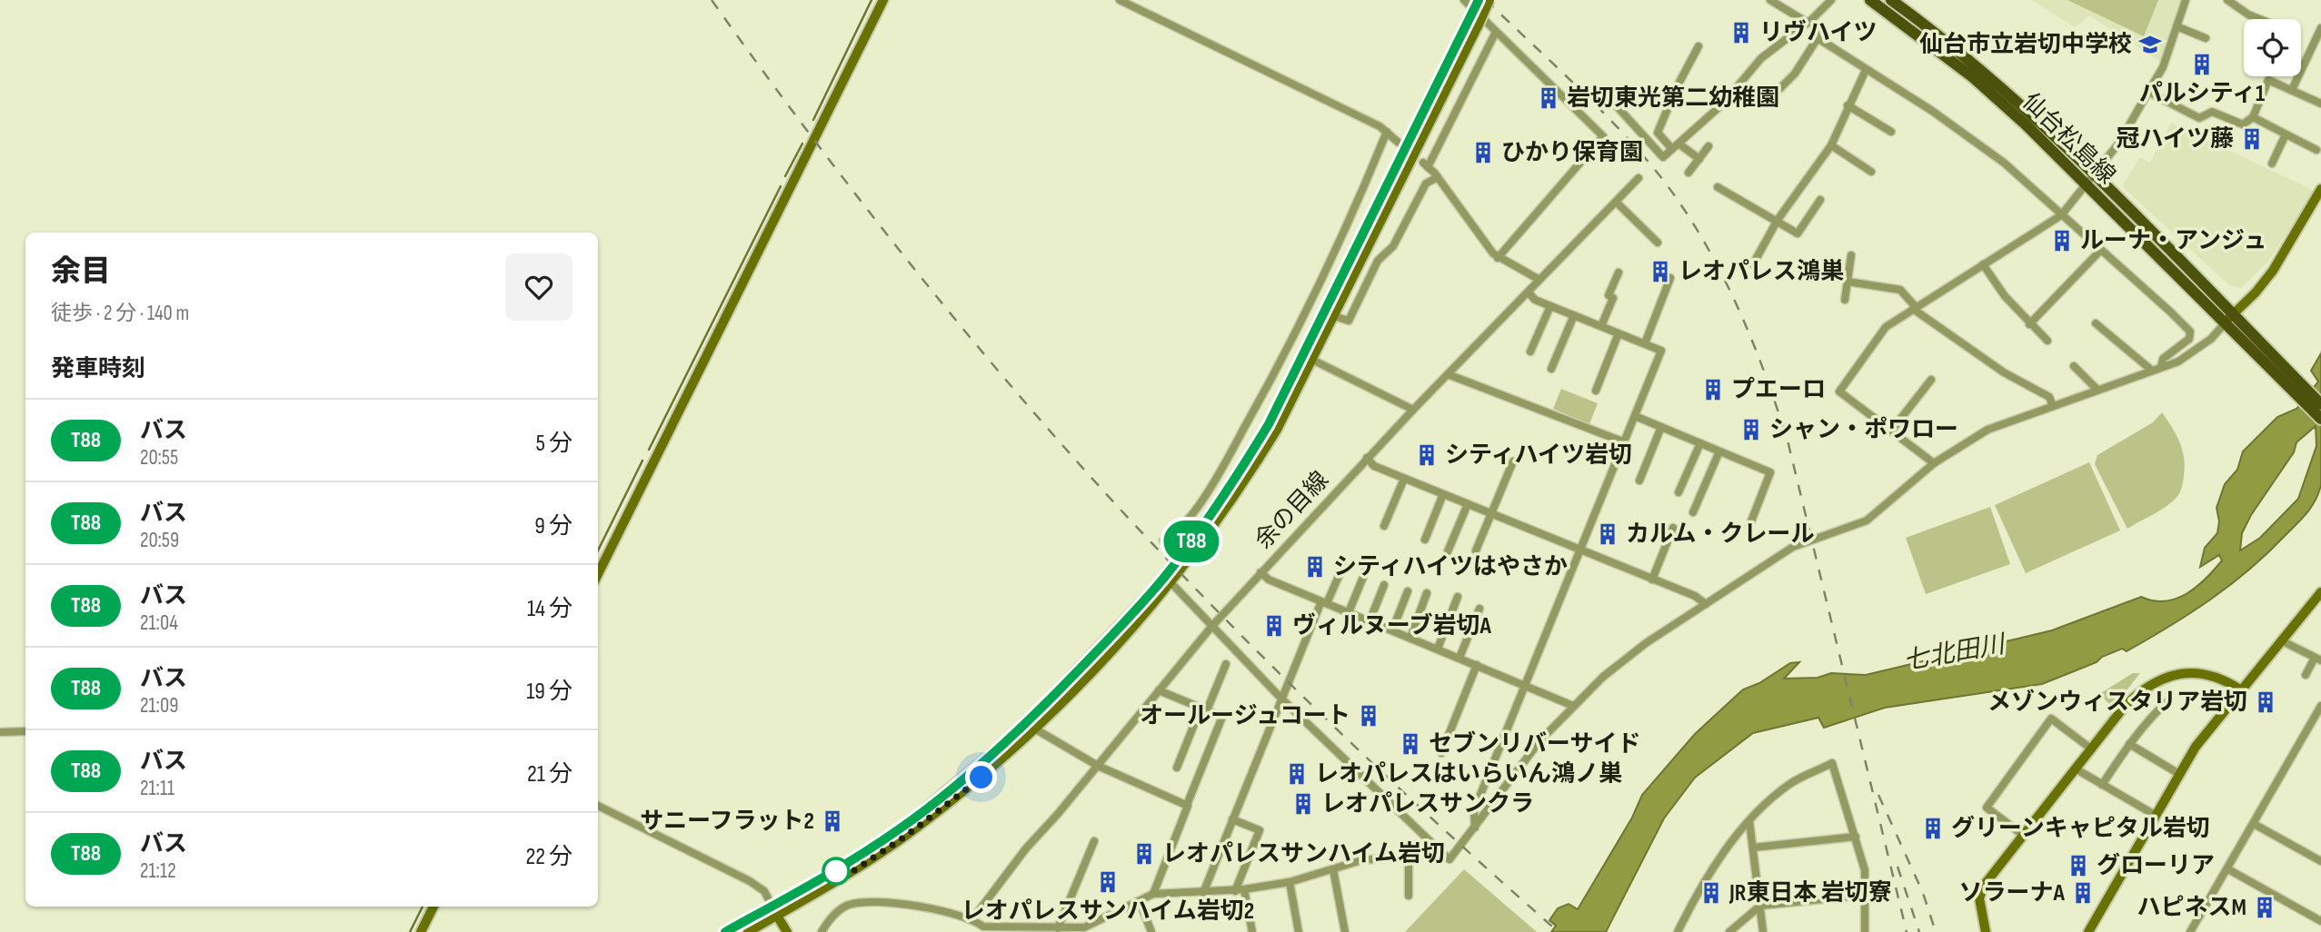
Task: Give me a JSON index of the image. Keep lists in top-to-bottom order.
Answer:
{
  "streets": {
    "main road": ["仙台松島線"],
    "street": ["余の目線"]
  },
  "water": ["七北田川"],
  "places": {
    "building": [
      "リヴハイツ",
      "パルシティ1",
      "岩切東光第二幼稚園",
      "冠ハイツ藤",
      "ひかり保育園",
      "ルーナ・アンジュ",
      "レオパレス鴻巣",
      "プエーロ",
      "シャン・ポワロー",
      "シティハイツ岩切",
      "カルム・クレール",
      "シティハイツはやさか",
      "ヴィルヌーブ岩切A",
      "メゾンウィスタリア岩切",
      "オールージュコート",
      "セブンリバーサイド",
      "レオパレスはいらいん鴻ノ巣",
      "レオパレスサンクラ",
      "サニーフラット2",
      "グリーンキャピタル岩切",
      "レオパレスサンハイム岩切",
      "グローリア",
      "レオパレスサンハイム岩切2",
      "JR東日本 岩切寮",
      "ソラーナA",
      "ハピネスM"
    ],
    "school or university": ["仙台市立岩切中学校"]
  },
  "lines": ["bus line T88"],
  "page": {
    "on_map": "T88",
    "heading": [
      ["余目", "徒歩 · 2 分 · 140 m"],
      "発車時刻"
    ],
    "list": [
      {
        "mark": "T88",
        "name": "バス",
        "note": "20:55",
        "value": "5 分"
      },
      {
        "mark": "T88",
        "name": "バス",
        "note": "20:59",
        "value": "9 分"
      },
      {
        "mark": "T88",
        "name": "バス",
        "note": "21:04",
        "value": "14 分"
      },
      {
        "mark": "T88",
        "name": "バス",
        "note": "21:09",
        "value": "19 分"
      },
      {
        "mark": "T88",
        "name": "バス",
        "note": "21:11",
        "value": "21 分"
      },
      {
        "mark": "T88",
        "name": "バス",
        "note": "21:12",
        "value": "22 分"
      }
    ]
  }
}
